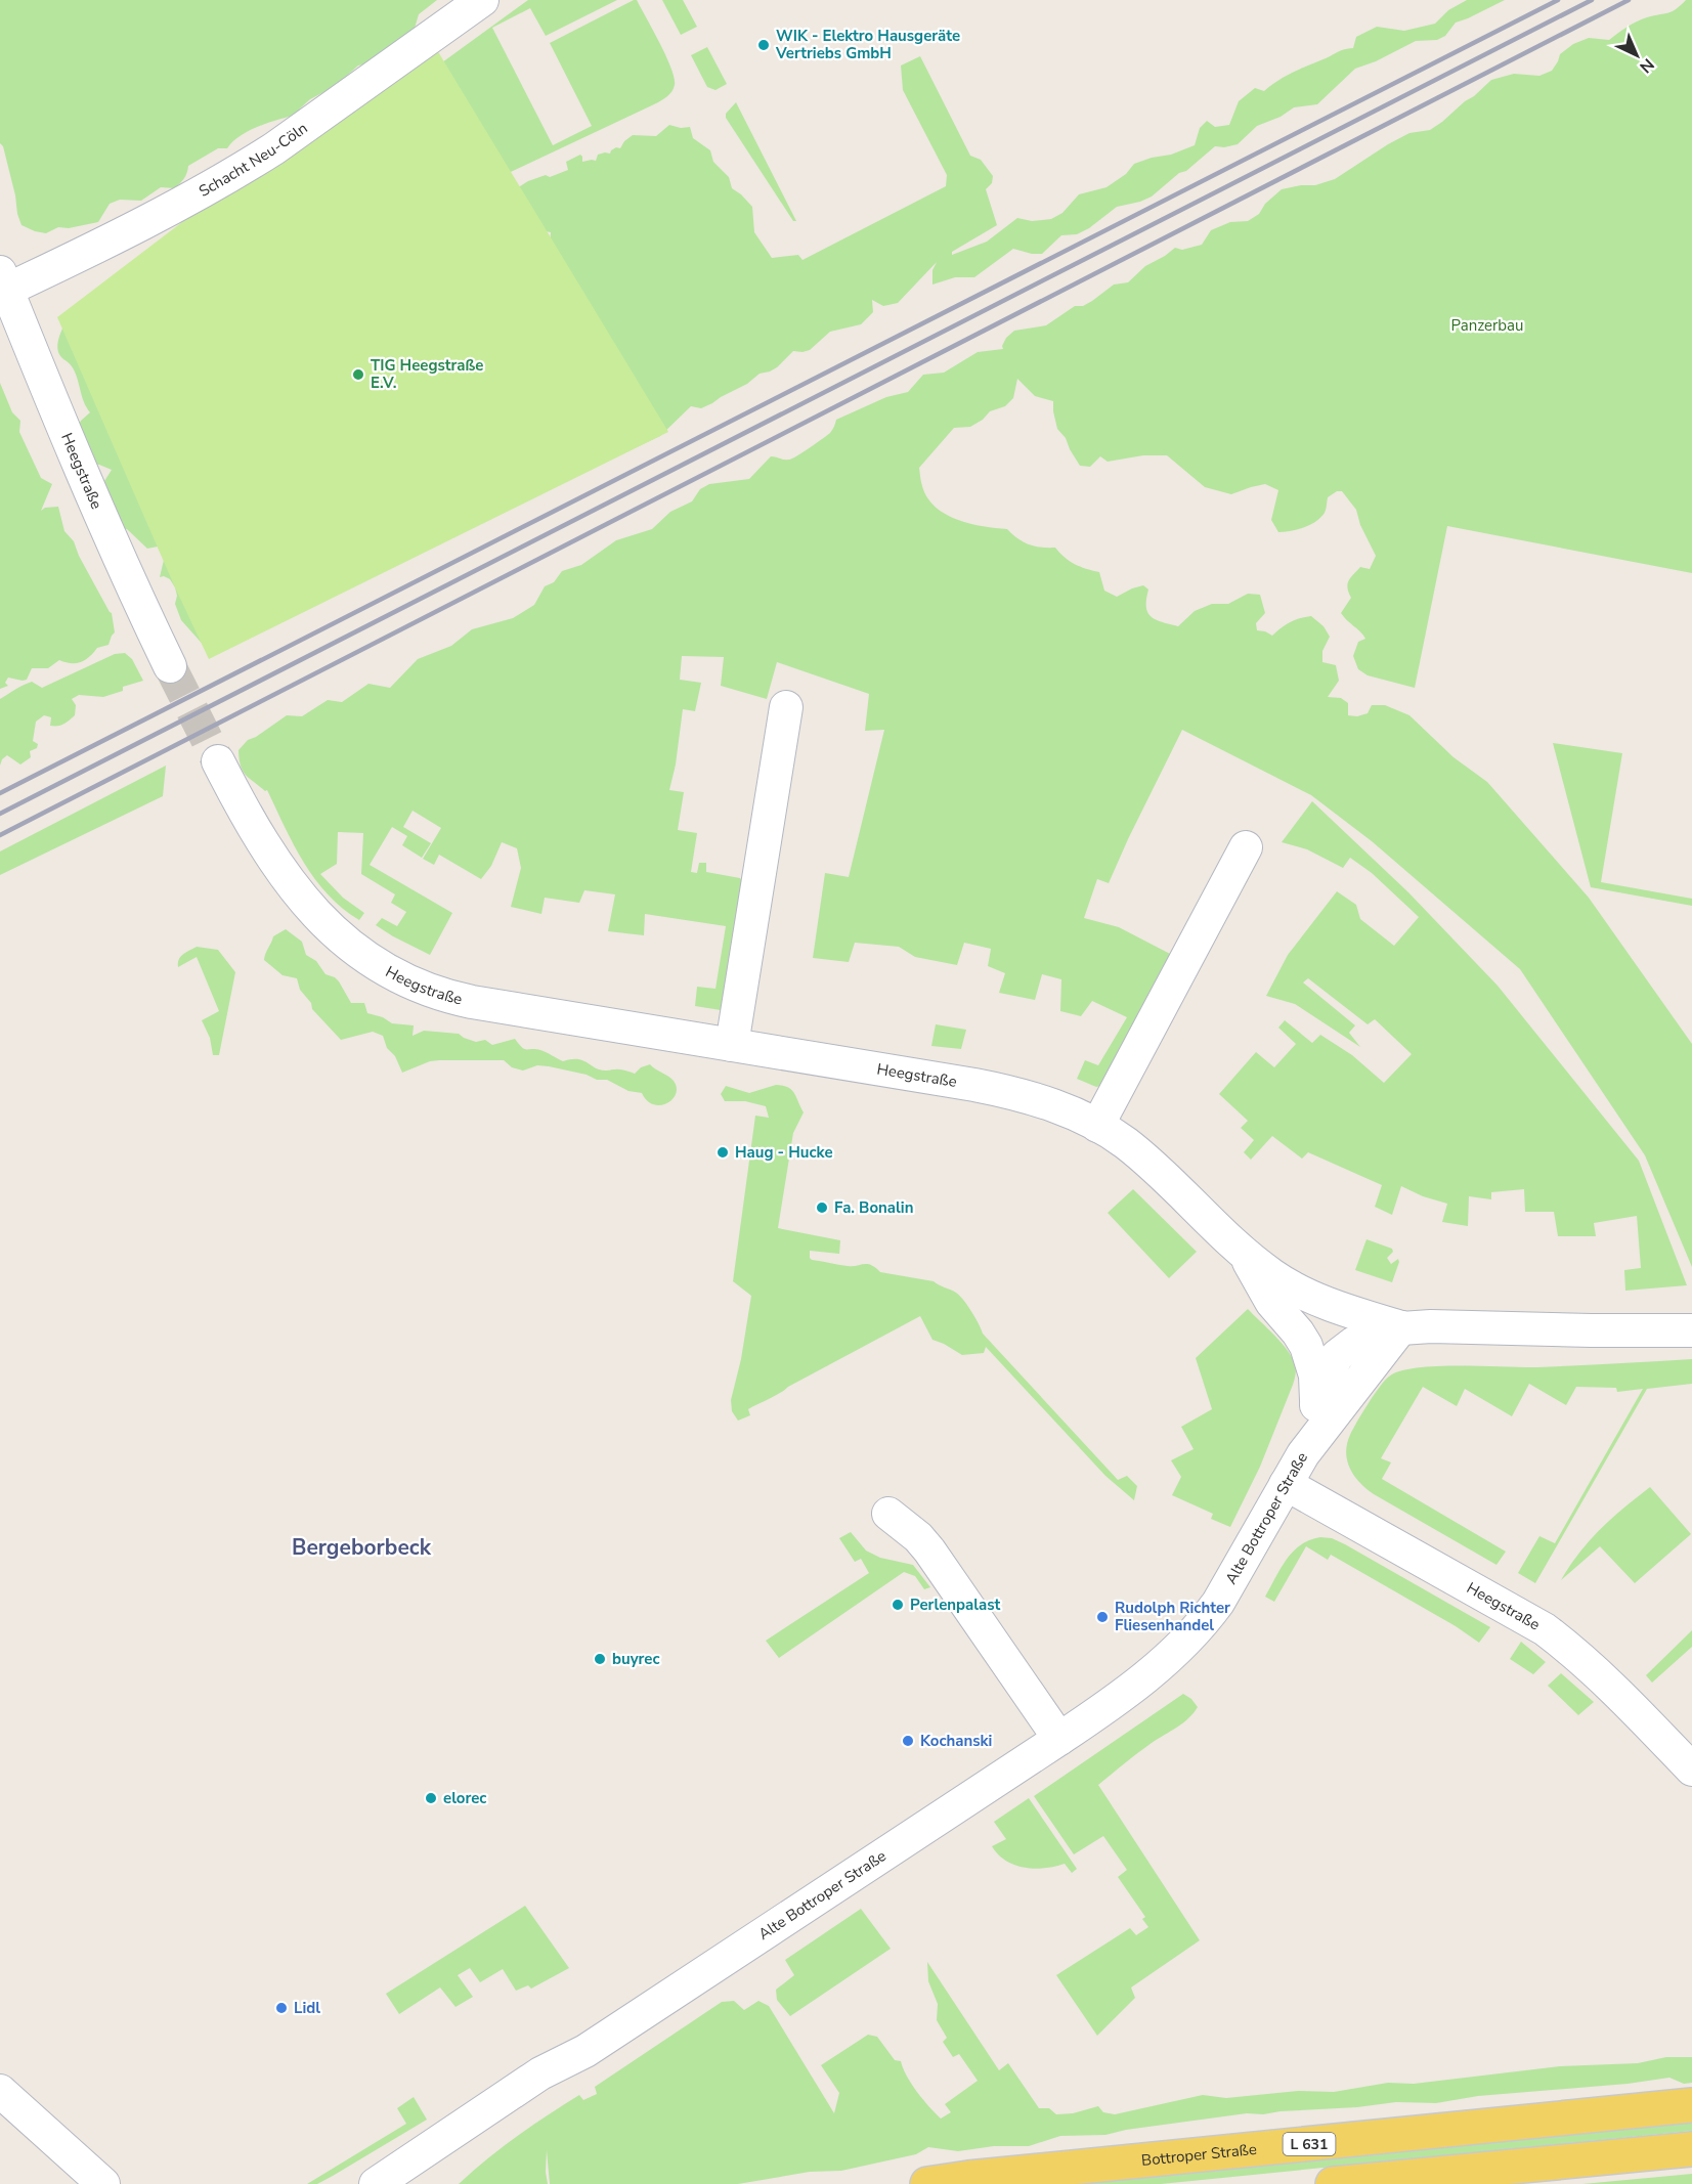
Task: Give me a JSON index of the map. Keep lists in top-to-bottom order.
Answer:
{
  "streets": {
    "main road": ["L 631", "Bottroper Straße"],
    "street": ["Schacht Neu-Cöln", "Heegstraße", "Alte Bottroper Straße"]
  },
  "crossings": [
    ["Schacht Neu-Cöln", "Heegstraße"],
    ["Heegstraße", "Alte Bottroper Straße"]
  ],
  "districts": ["Bergeborbeck"],
  "parks": ["Panzerbau"],
  "places": [
    "WIK - Elektro Hausgeräte Vertriebs GmbH",
    "TIG Heegstraße E.V.",
    "Haug - Hucke",
    "Fa. Bonalin",
    "Perlenpalast",
    "Rudolph Richter Fliesenhandel",
    "buyrec",
    "Kochanski",
    "elorec",
    "Lidl"
  ],
  "north": "bottom right"
}
